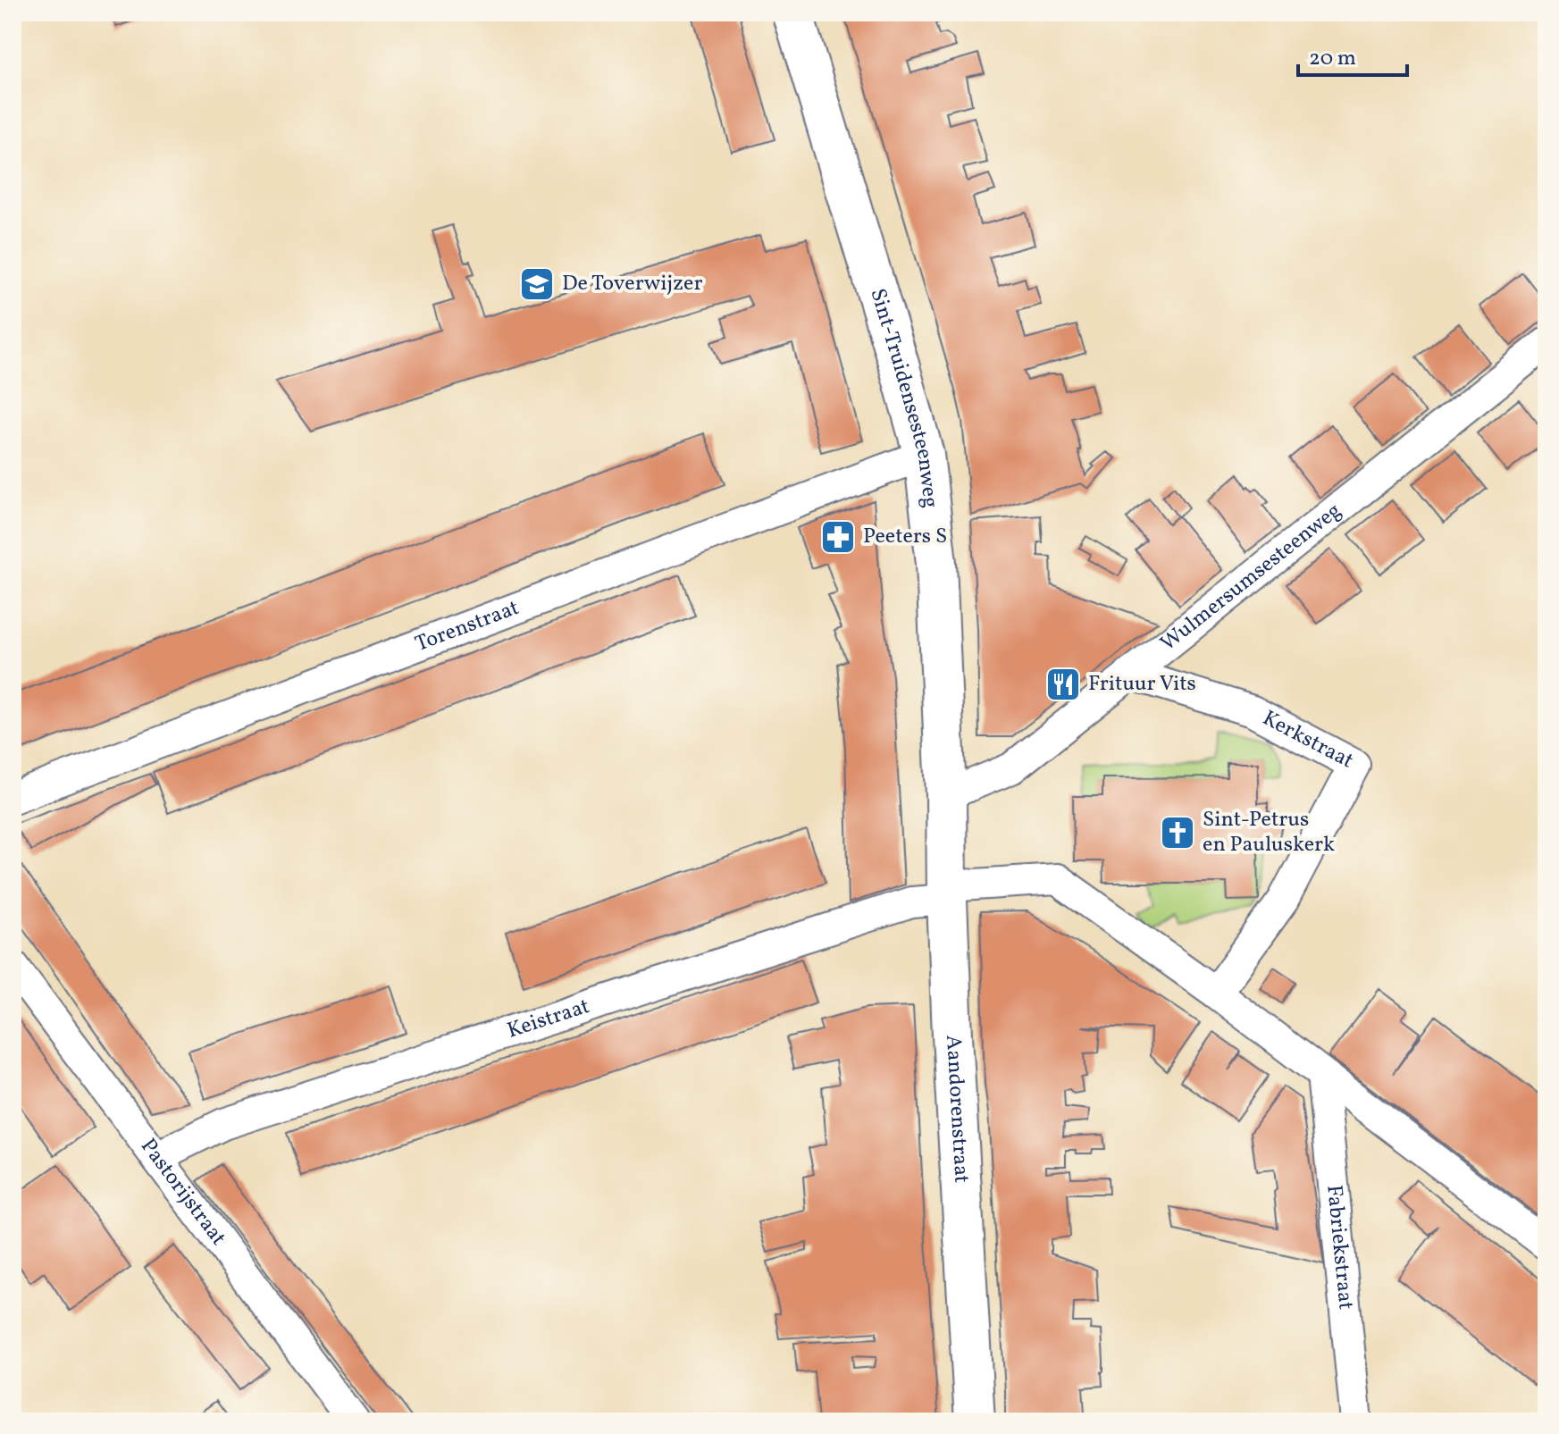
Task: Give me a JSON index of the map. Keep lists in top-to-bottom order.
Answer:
{
  "streets": {
    "main road": ["Sint-Truidensesteenweg", "Aandorenstraat"],
    "street": [
      "Wulmersumsesteenweg",
      "Torenstraat",
      "Kerkstraat",
      "Keistraat",
      "Pastorijstraat",
      "Fabriekstraat"
    ]
  },
  "crossings": [
    ["Sint-Truidensesteenweg", "Wulmersumsesteenweg"],
    ["Sint-Truidensesteenweg", "Torenstraat"],
    ["Sint-Truidensesteenweg", "Aandorenstraat"],
    ["Wulmersumsesteenweg", "Kerkstraat"],
    ["Wulmersumsesteenweg", "Aandorenstraat"],
    ["Keistraat", "Aandorenstraat"],
    ["Keistraat", "Pastorijstraat"]
  ],
  "places": {
    "school or university": ["De Toverwijzer"],
    "pharmacy": ["Peeters S"],
    "restaurant": ["Frituur Vits"],
    "church": ["Sint-Petrus en Pauluskerk"]
  },
  "scale_bar": "20 m"
}
